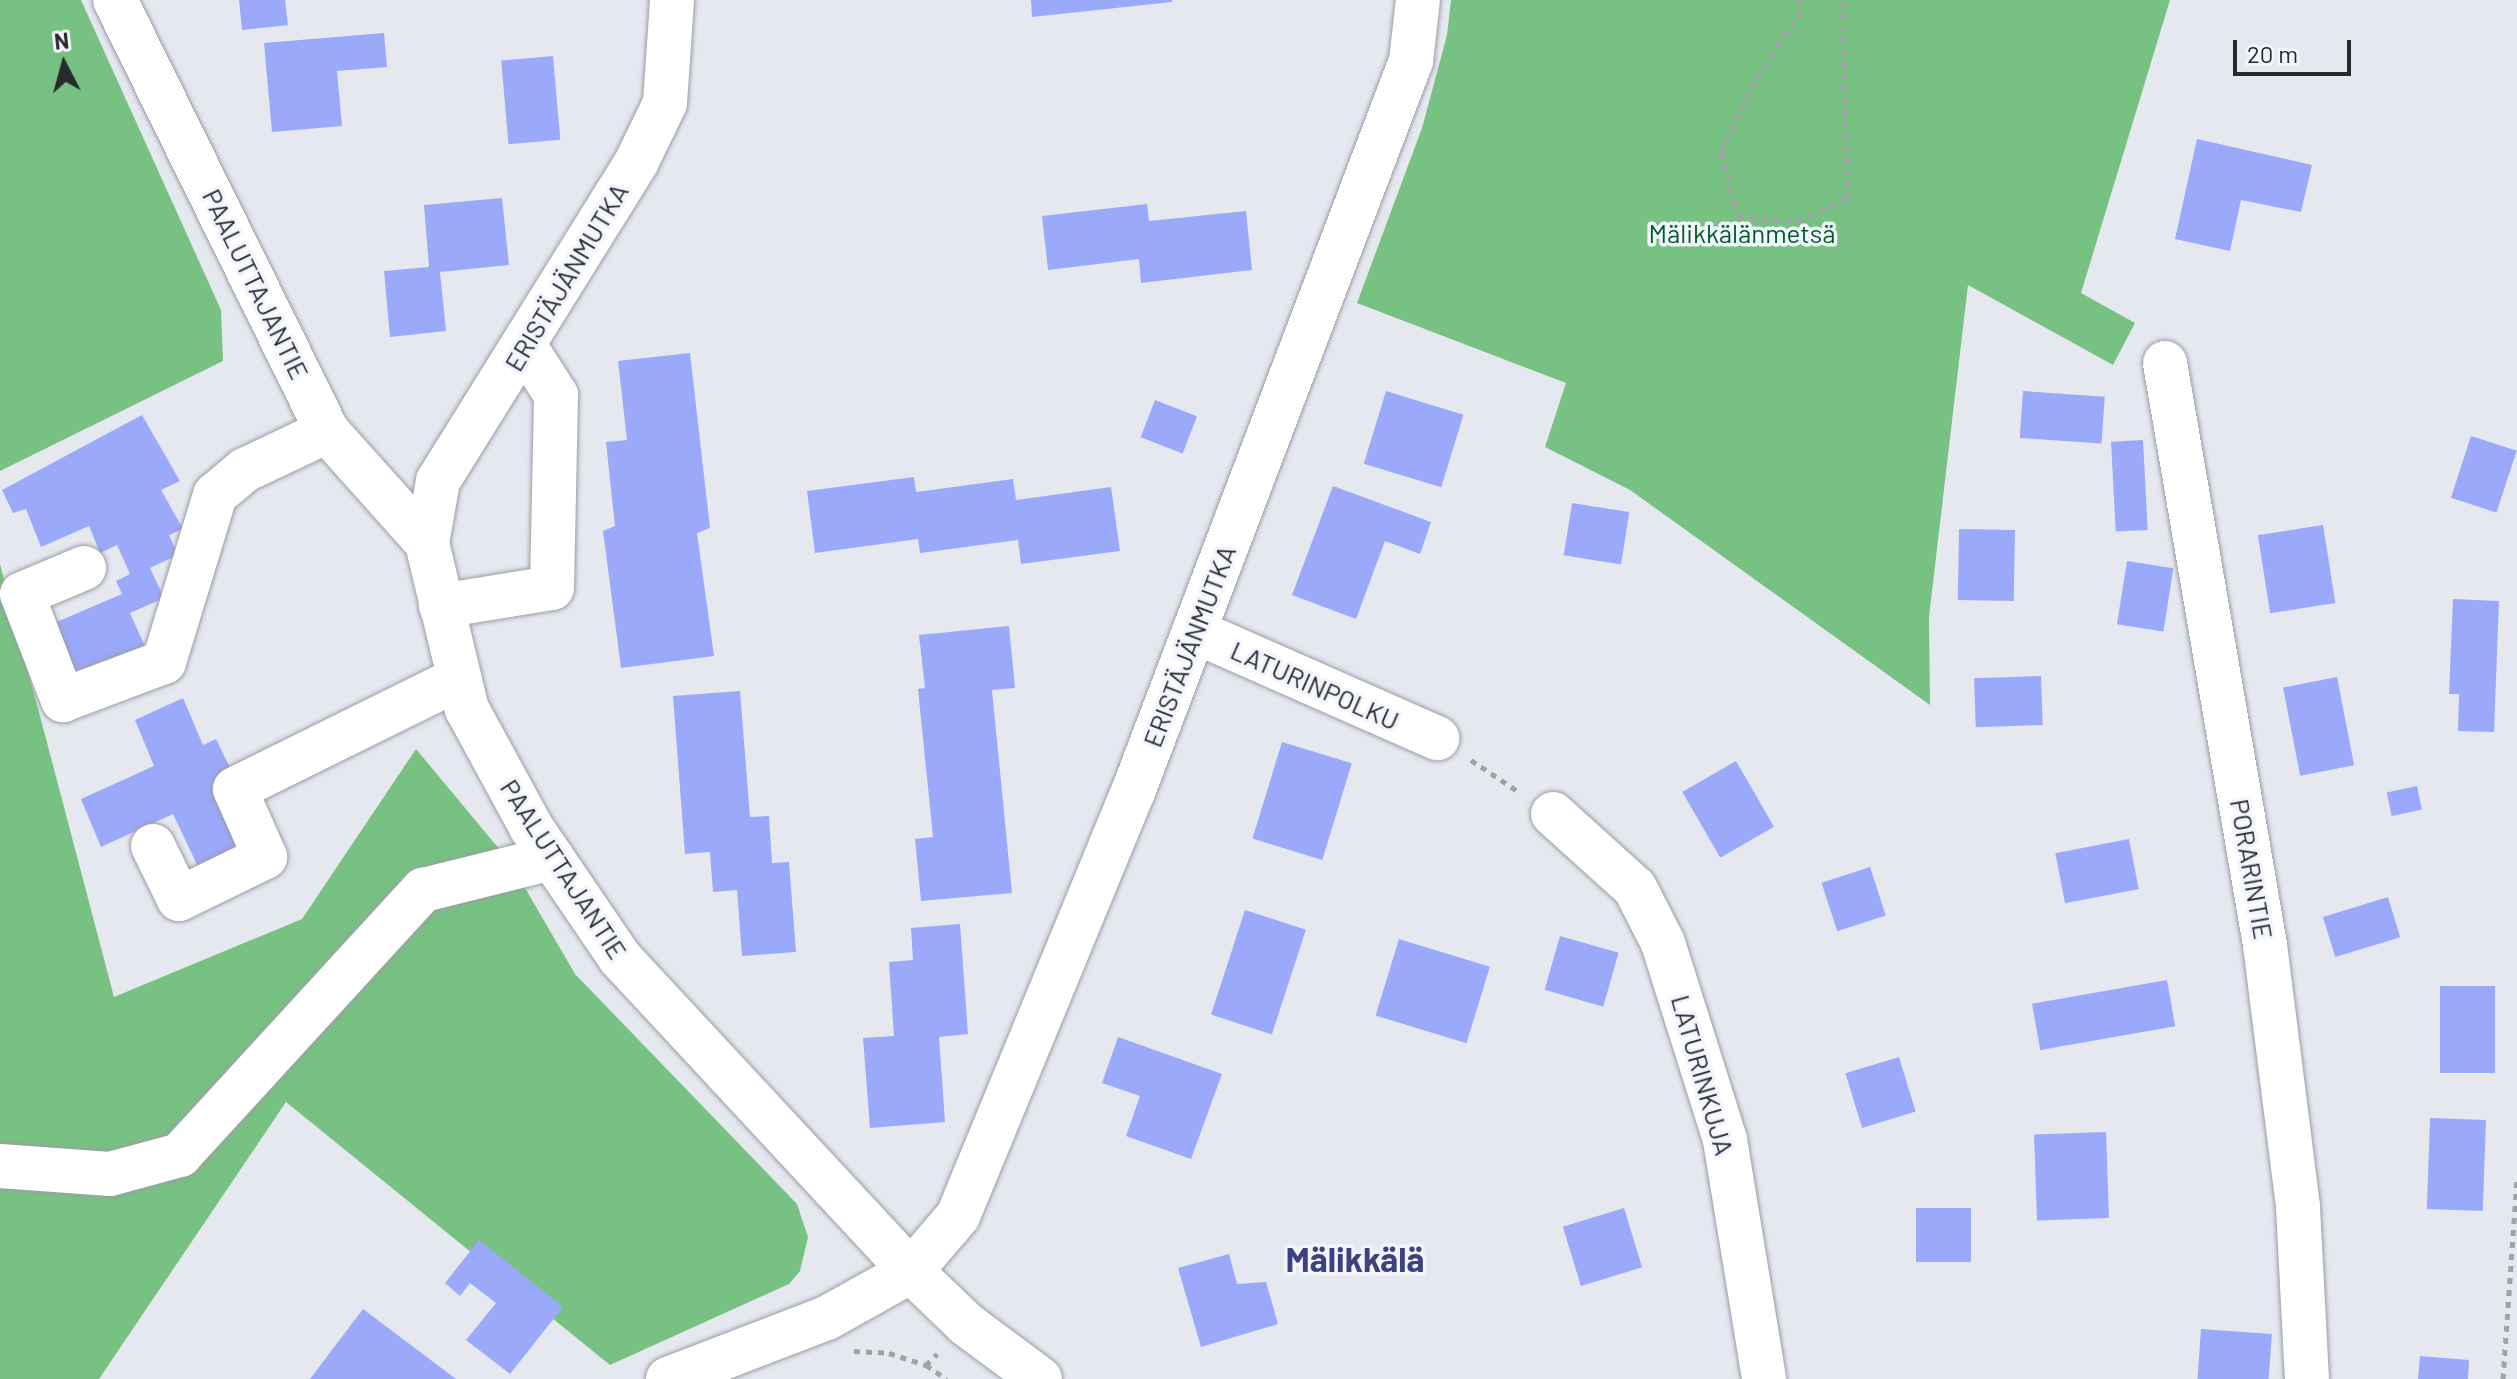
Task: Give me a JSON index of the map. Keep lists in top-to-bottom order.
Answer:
{
  "streets": {
    "street": [
      "ERISTÄJÄNMUTKA",
      "PAALUTTAJANTIE",
      "LATURINPOLKU",
      "PORARINTIE",
      "LATURINKUJA"
    ]
  },
  "crossings": [
    ["ERISTÄJÄNMUTKA", "PAALUTTAJANTIE"],
    ["ERISTÄJÄNMUTKA", "LATURINPOLKU"]
  ],
  "districts": ["Mälikkälä"],
  "parks": ["Mälikkälänmetsä"],
  "scale_bar": "20 m",
  "north": "top"
}
